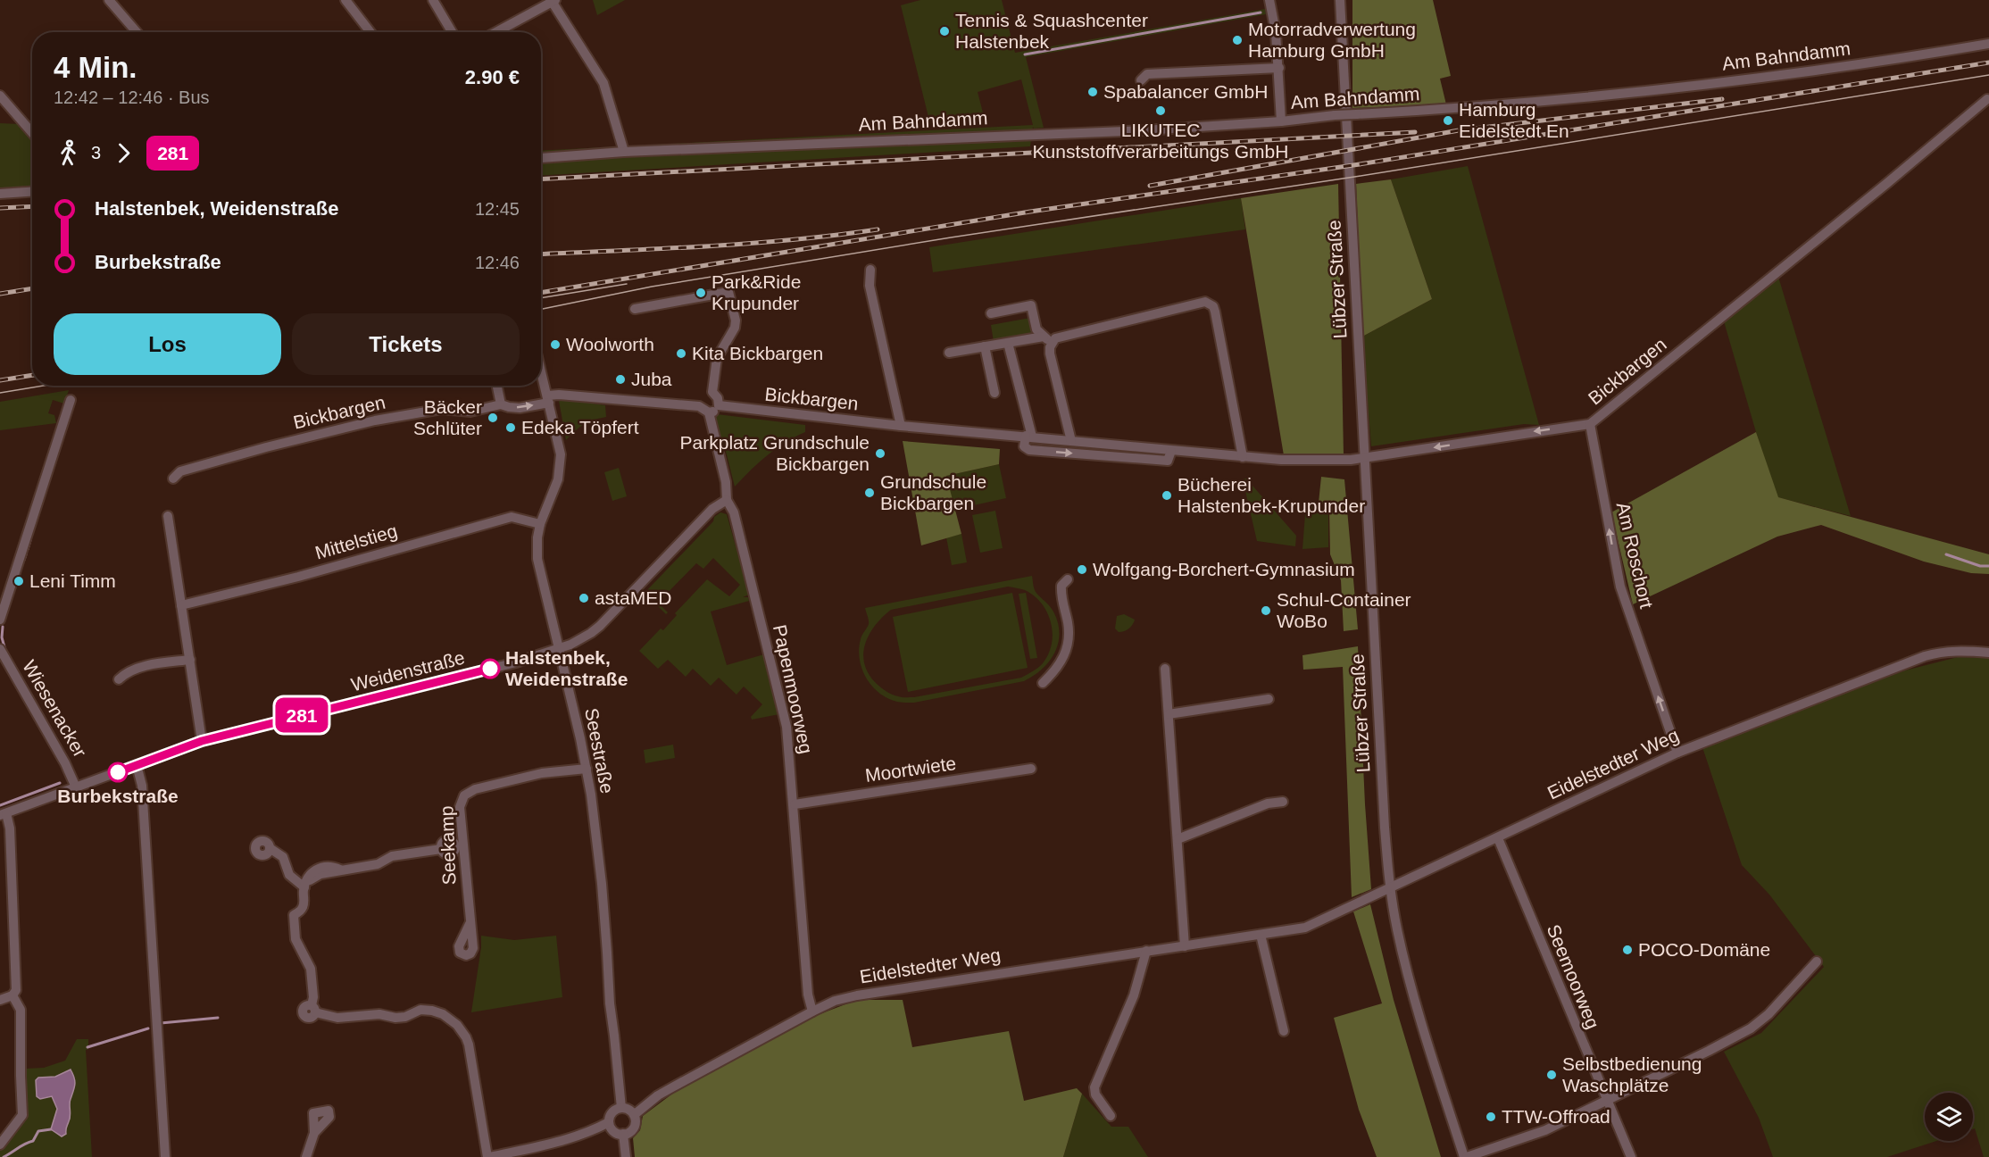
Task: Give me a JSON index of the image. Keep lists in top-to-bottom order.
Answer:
{
  "streets": {
    "street": [
      "Am Bahndamm",
      "Lübzer Straße",
      "Bickbargen",
      "Mittelstieg",
      "Am Roschort",
      "Weidenstraße",
      "Papenmoorweg",
      "Wiesenacker",
      "Seestraße",
      "Eidelstedter Weg",
      "Moortwiete",
      "Seekamp",
      "Seemoorweg"
    ]
  },
  "crossings": [
    ["Lübzer Straße", "Bickbargen"],
    ["Lübzer Straße", "Eidelstedter Weg"],
    ["Bickbargen", "Am Roschort"],
    ["Bickbargen", "Papenmoorweg"],
    ["Bickbargen", "Seestraße"],
    ["Mittelstieg", "Seestraße"],
    ["Am Roschort", "Eidelstedter Weg"],
    ["Weidenstraße", "Papenmoorweg"],
    ["Weidenstraße", "Wiesenacker"],
    ["Weidenstraße", "Seestraße"],
    ["Papenmoorweg", "Eidelstedter Weg"],
    ["Papenmoorweg", "Moortwiete"],
    ["Seestraße", "Eidelstedter Weg"],
    ["Seestraße", "Seekamp"],
    ["Eidelstedter Weg", "Seemoorweg"]
  ],
  "one_way": ["Am Roschort"],
  "places": [
    "Tennis & Squashcenter Halstenbek",
    "Motorradverwertung Hamburg GmbH",
    "Spabalancer GmbH",
    "LIKUTEC Kunststoffverarbeitungs GmbH",
    "Hamburg Eidelstedt En",
    "Park&Ride Krupunder",
    "Woolworth",
    "Kita Bickbargen",
    "Juba",
    "Bäcker Schlüter",
    "Edeka Töpfert",
    "Parkplatz Grundschule Bickbargen",
    "Grundschule Bickbargen",
    "Bücherei Halstenbek-Krupunder",
    "Wolfgang-Borchert-Gymnasium",
    "Leni Timm",
    "astaMED",
    "Schul-Container WoBo",
    "Halstenbek, Weidenstraße",
    "Burbekstraße",
    "POCO-Domäne",
    "Selbstbedienung Waschplätze",
    "TTW-Offroad"
  ],
  "lines": ["bus line 281"],
  "page": {
    "on_map": "281",
    "heading": ["4 Min.", "12:42 – 12:46 · Bus", "2.90 €"],
    "legs": ["3", "281"],
    "list": [
      {
        "name": "Halstenbek, Weidenstraße",
        "value": "12:45"
      },
      {
        "name": "Burbekstraße",
        "value": "12:46"
      }
    ],
    "buttons": ["Los", "Tickets"]
  }
}
